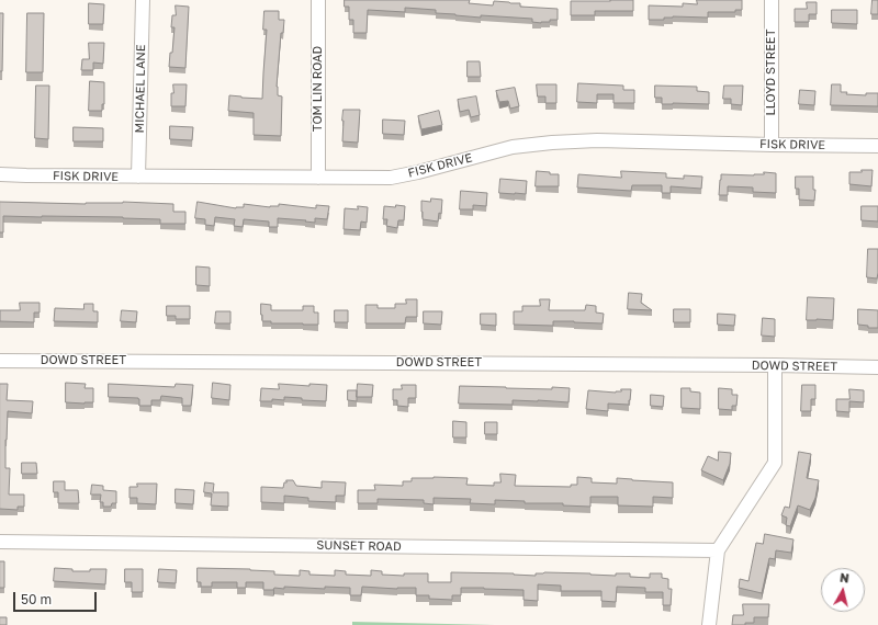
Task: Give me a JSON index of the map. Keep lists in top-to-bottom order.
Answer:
{
  "streets": {
    "street": [
      "LLOYD STREET",
      "MICHAEL LANE",
      "TOM LIN ROAD",
      "FISK DRIVE",
      "DOWD STREET",
      "SUNSET ROAD"
    ]
  },
  "crossings": [
    ["LLOYD STREET", "FISK DRIVE"],
    ["MICHAEL LANE", "FISK DRIVE"],
    ["TOM LIN ROAD", "FISK DRIVE"]
  ],
  "scale_bar": "50 m",
  "north": "top"
}
